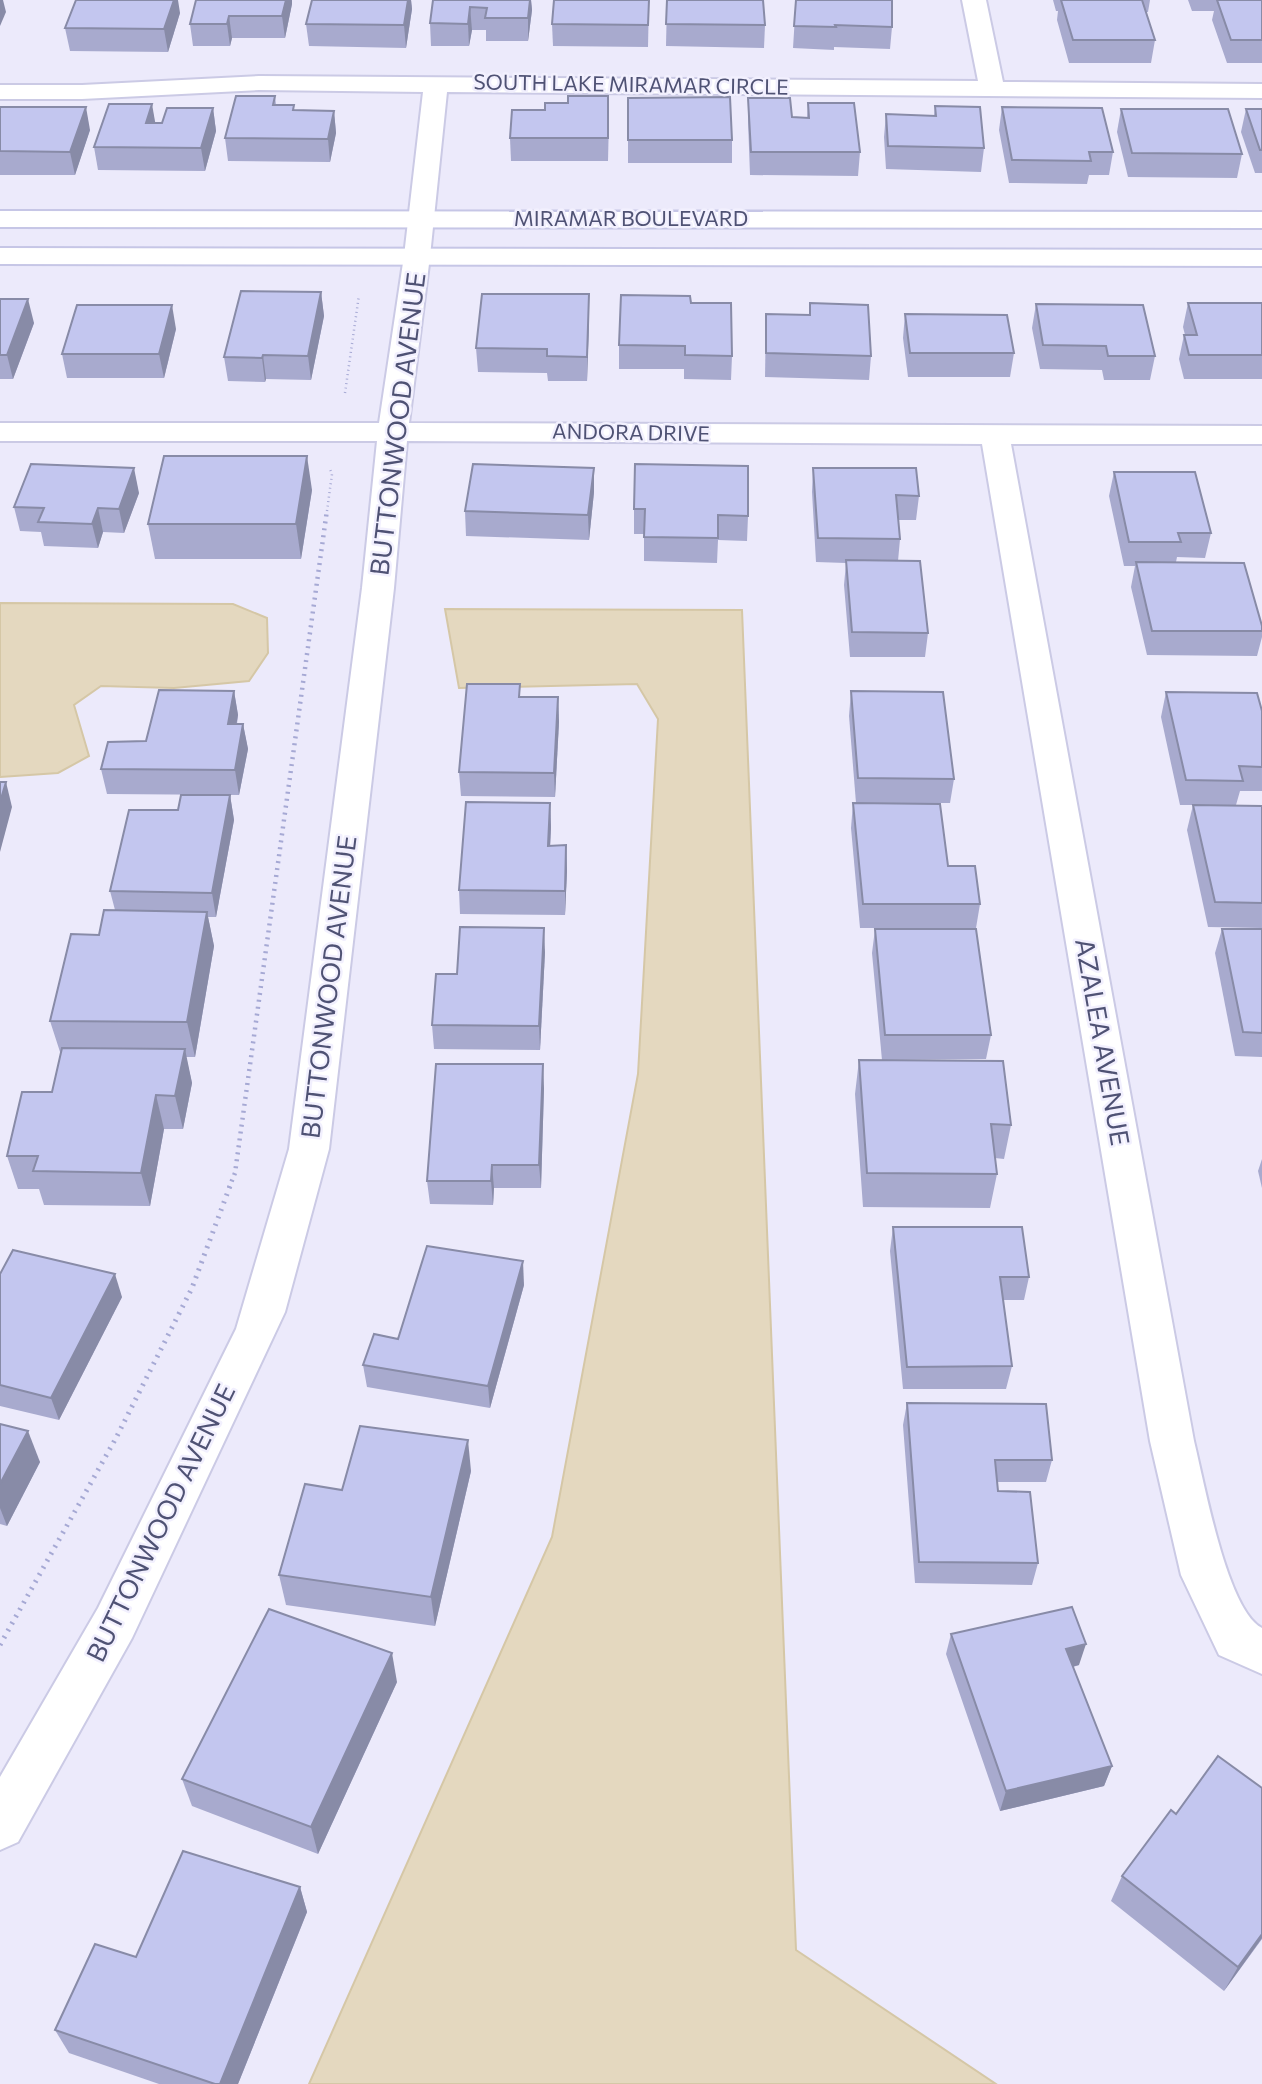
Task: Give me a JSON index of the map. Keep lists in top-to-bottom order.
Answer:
{
  "streets": {
    "street": [
      "SOUTH LAKE MIRAMAR CIRCLE",
      "MIRAMAR BOULEVARD",
      "BUTTONWOOD AVENUE",
      "ANDORA DRIVE",
      "AZALEA AVENUE"
    ]
  },
  "crossings": [
    ["SOUTH LAKE MIRAMAR CIRCLE", "BUTTONWOOD AVENUE"],
    ["MIRAMAR BOULEVARD", "BUTTONWOOD AVENUE"],
    ["BUTTONWOOD AVENUE", "ANDORA DRIVE"],
    ["ANDORA DRIVE", "AZALEA AVENUE"]
  ]
}
